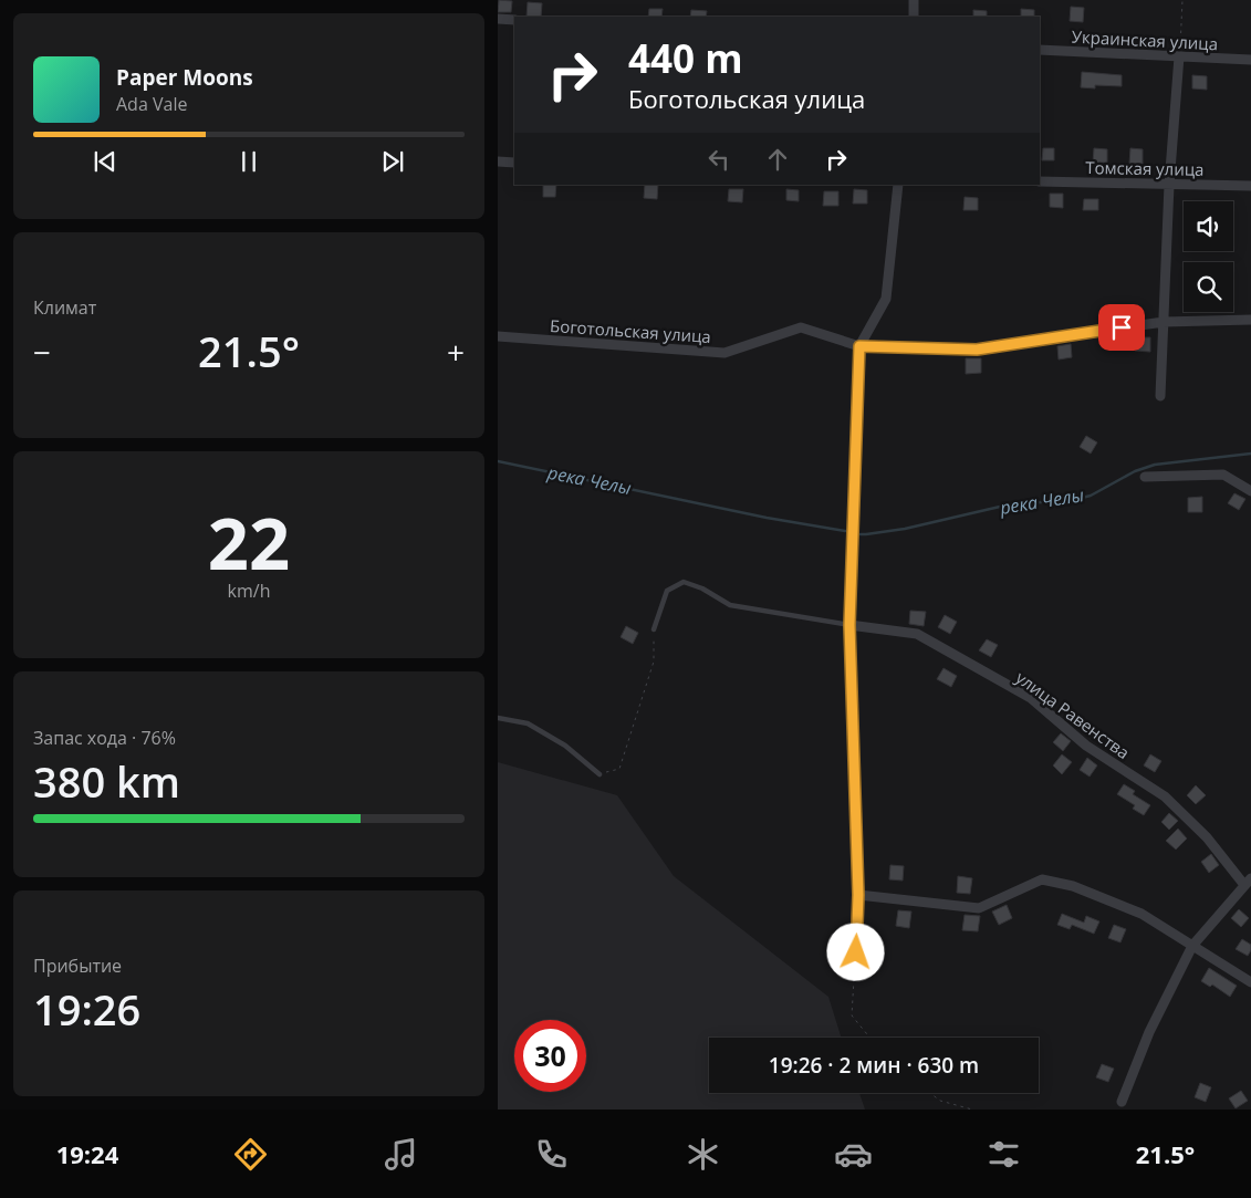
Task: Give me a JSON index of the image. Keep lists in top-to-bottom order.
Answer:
{
  "streets": {
    "street": [
      "Украинская улица",
      "Томская улица",
      "Боготольская улица",
      "улица Равенства"
    ]
  },
  "water": ["река Челы"],
  "page": {
    "turn": ["440 m", "Боготольская улица"],
    "song": ["Paper Moons", "Ada Vale"],
    "tile": [
      "Климат",
      ["22", "km/h"],
      ["Запас хода · 76%", "380 km"],
      ["Прибытие", "19:26"]
    ],
    "heat": ["−", "21.5°", "+"],
    "limit": "30",
    "trip": "19:26 · 2 мин · 630 m",
    "tabs": ["19:24", "21.5°"]
  }
}
